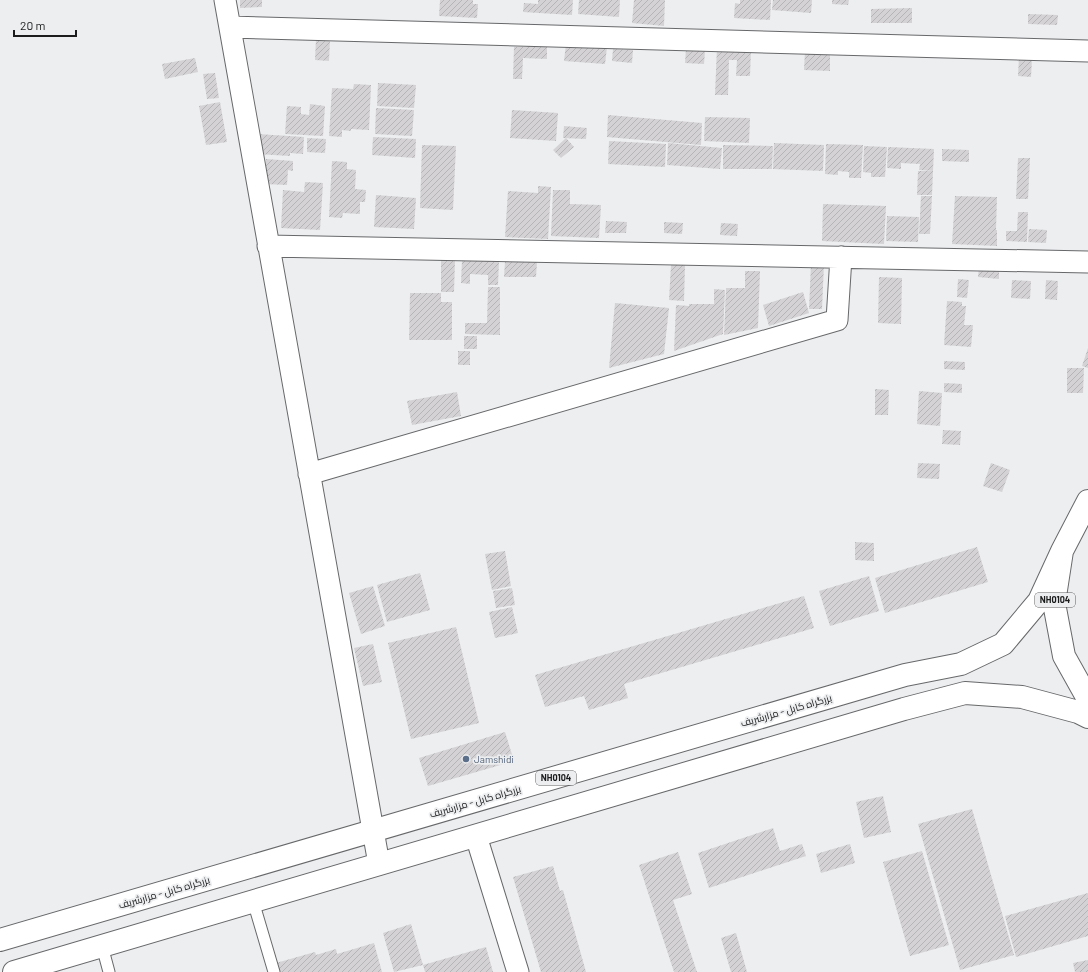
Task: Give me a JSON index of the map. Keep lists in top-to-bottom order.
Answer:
{
  "streets": {
    "highway": ["NH0104", "بزرگراه کابل - مزارشریف"]
  },
  "crossings": [
    ["NH0104", "بزرگراه کابل - مزارشریف"]
  ],
  "places": ["Jamshidi"],
  "scale_bar": "20 m"
}
